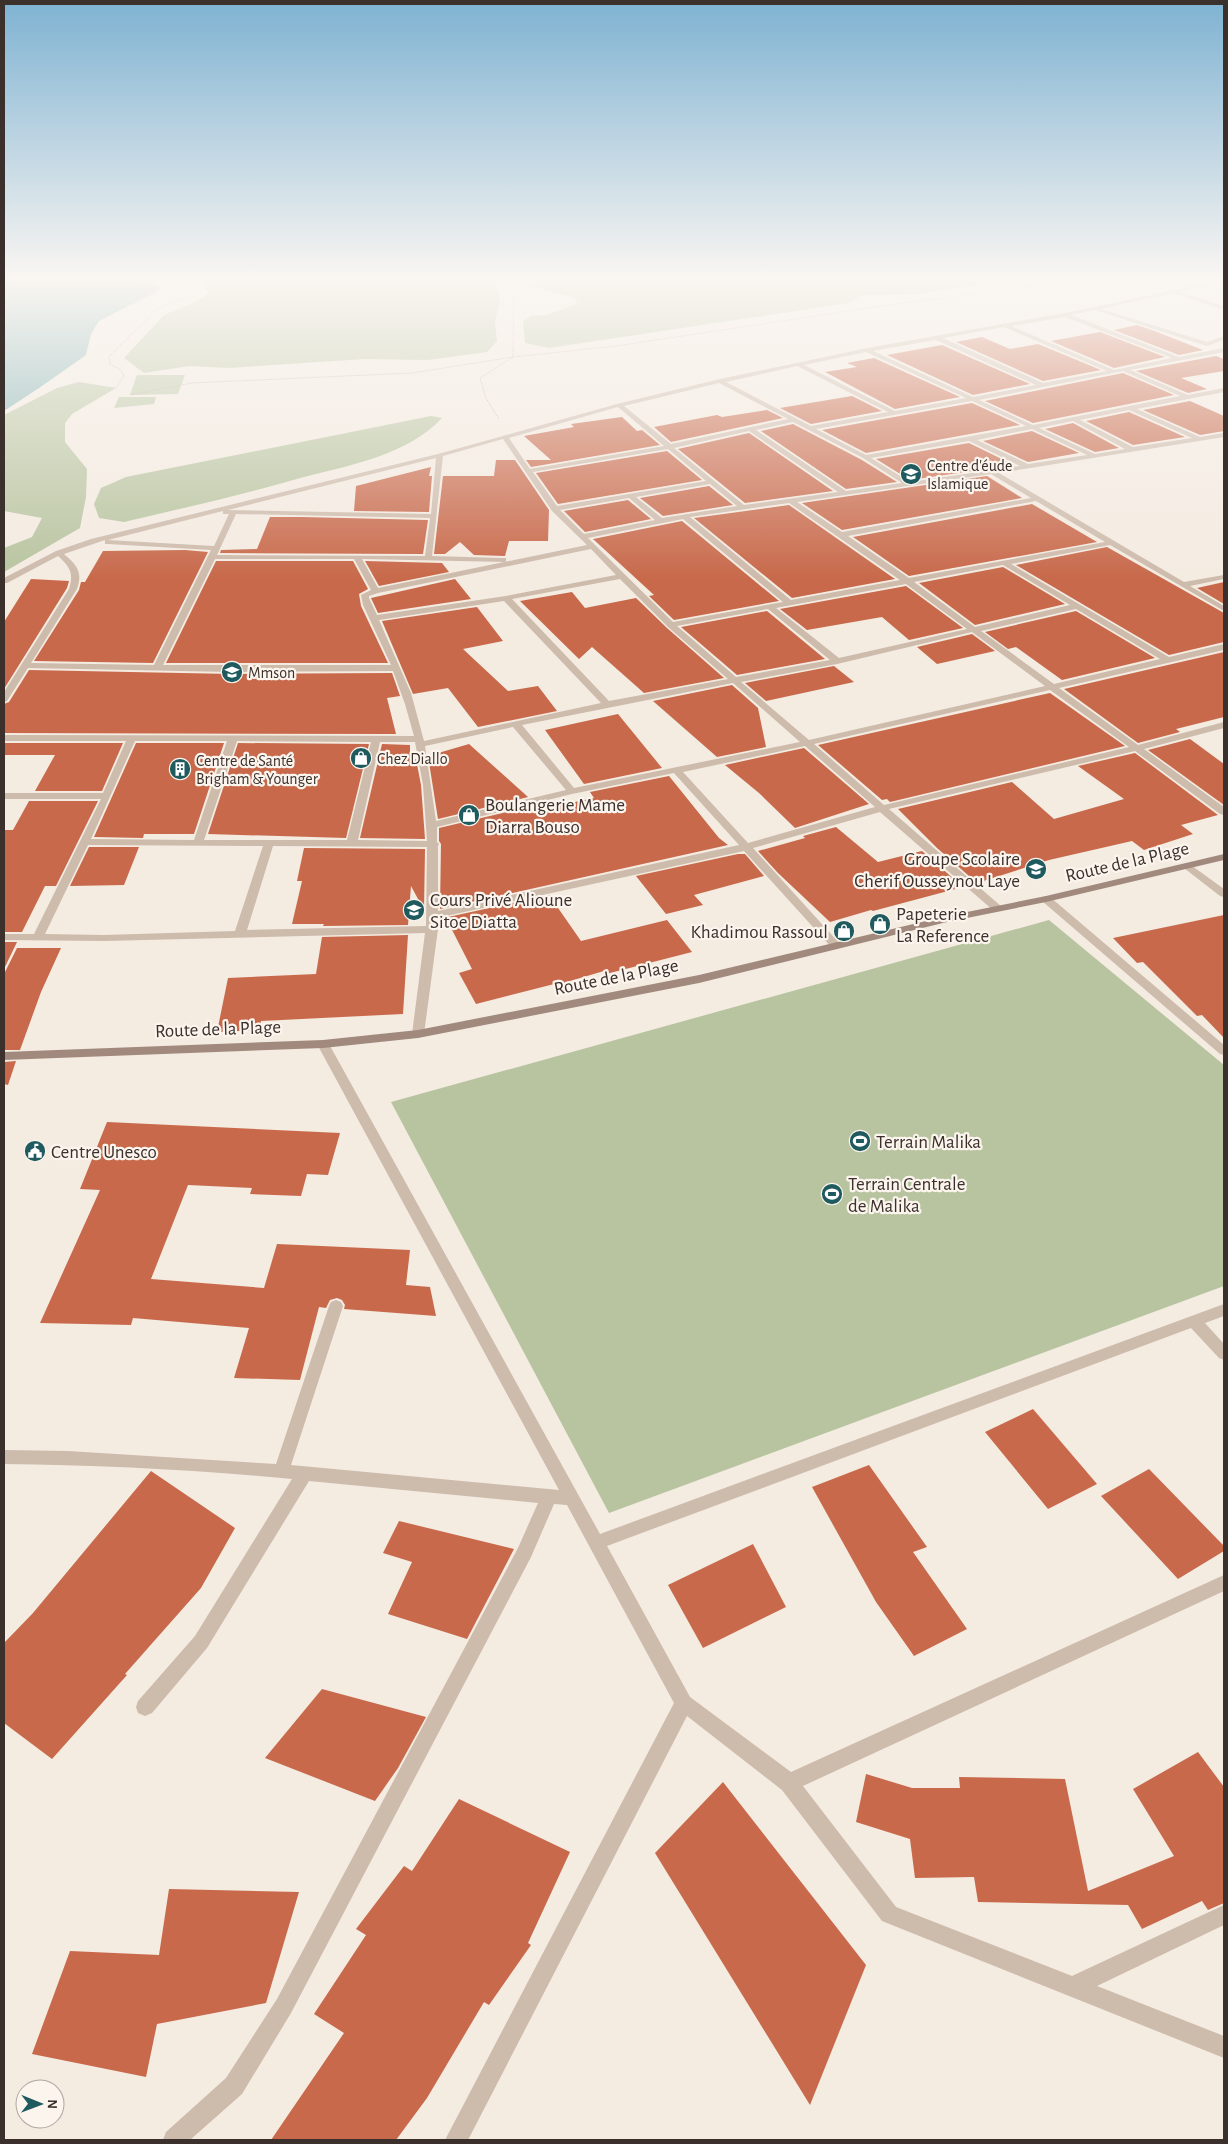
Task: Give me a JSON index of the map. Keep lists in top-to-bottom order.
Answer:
{
  "streets": {
    "main road": ["Route de la Plage"]
  },
  "places": {
    "school or university": [
      "Centre d'éude Islamique",
      "Mmson",
      "Groupe Scolaire Cherif Ousseynou Laye",
      "Cours Privé Alioune Sitoe Diatta"
    ],
    "shop": [
      "Chez Diallo",
      "Boulangerie Mame Diarra Bouso",
      "Papeterie La Reference",
      "Khadimou Rassoul"
    ],
    "building": ["Centre de Santé Brigham & Younger"],
    "sports": ["Terrain Malika", "Terrain Centrale de Malika"],
    "public building": ["Centre Unesco"]
  },
  "north": "right"
}
